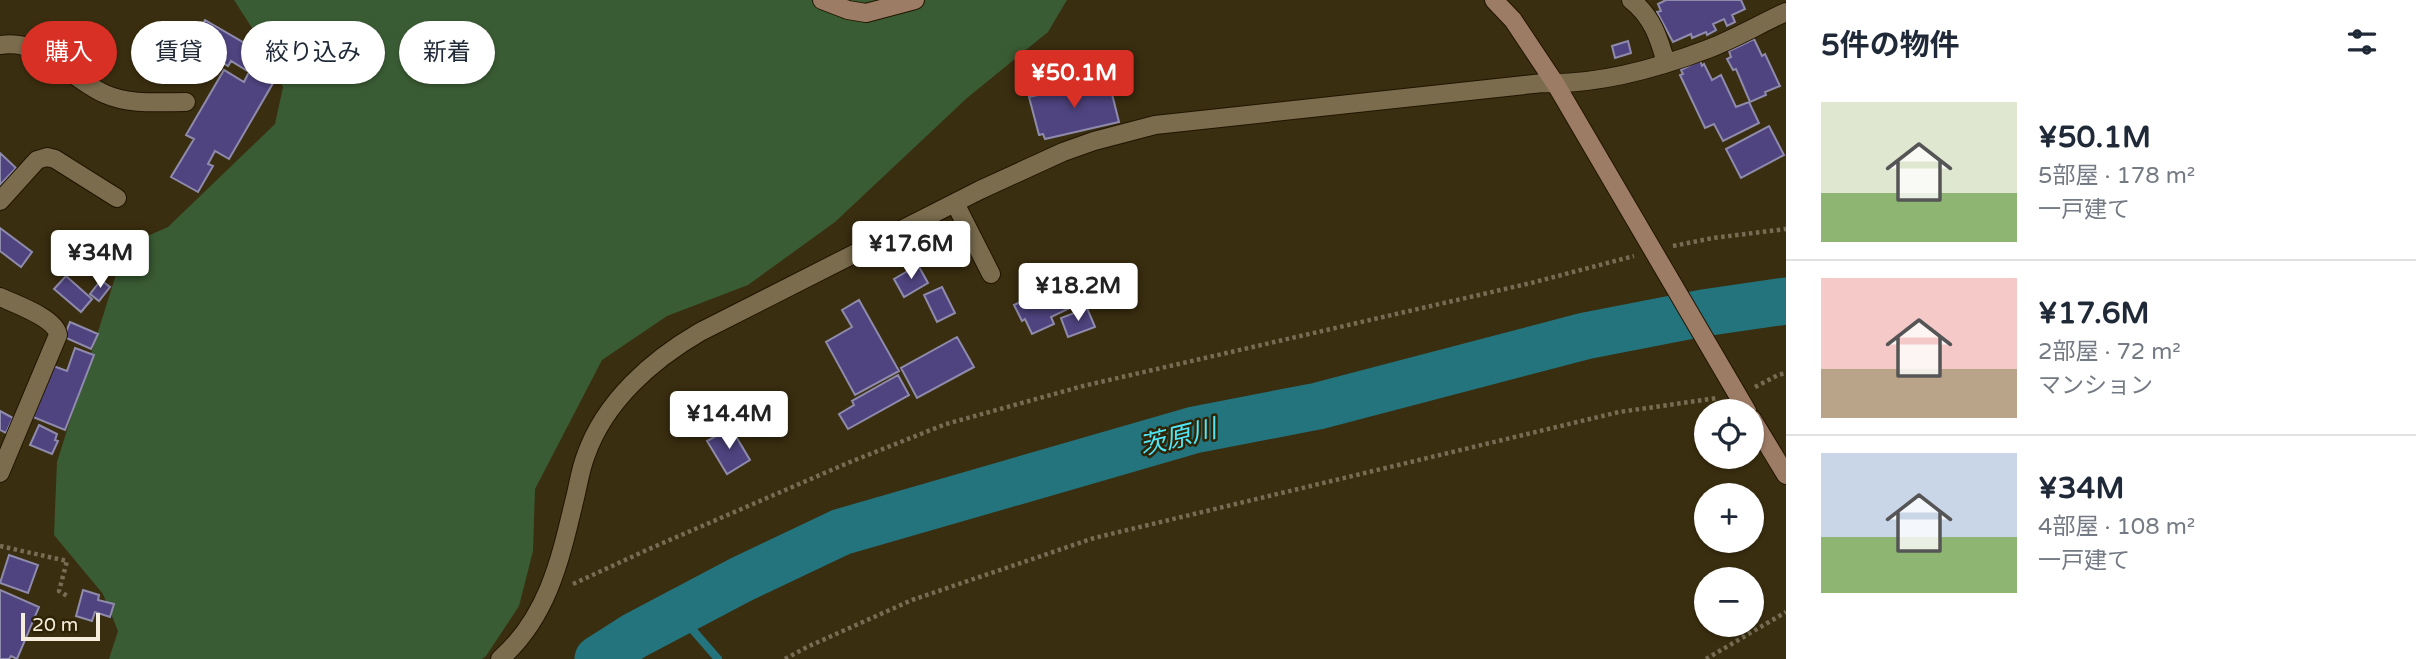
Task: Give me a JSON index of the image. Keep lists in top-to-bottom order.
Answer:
{
  "water": ["茨原川"],
  "scale_bar": "20 m",
  "page": {
    "heading": "5件の物件",
    "chip": [
      "購入",
      "賃貸",
      "絞り込み",
      "新着"
    ],
    "price": [
      "¥50.1M",
      "¥17.6M",
      "¥34M",
      "¥18.2M",
      "¥14.4M"
    ],
    "list": [
      {
        "name": "¥50.1M",
        "note": "5部屋 · 178 m² · 一戸建て"
      },
      {
        "name": "¥17.6M",
        "note": "2部屋 · 72 m² · マンション"
      },
      {
        "name": "¥34M",
        "note": "4部屋 · 108 m² · 一戸建て"
      }
    ],
    "map_buttons": ["+", "−"],
    "scale": "20 m"
  }
}
